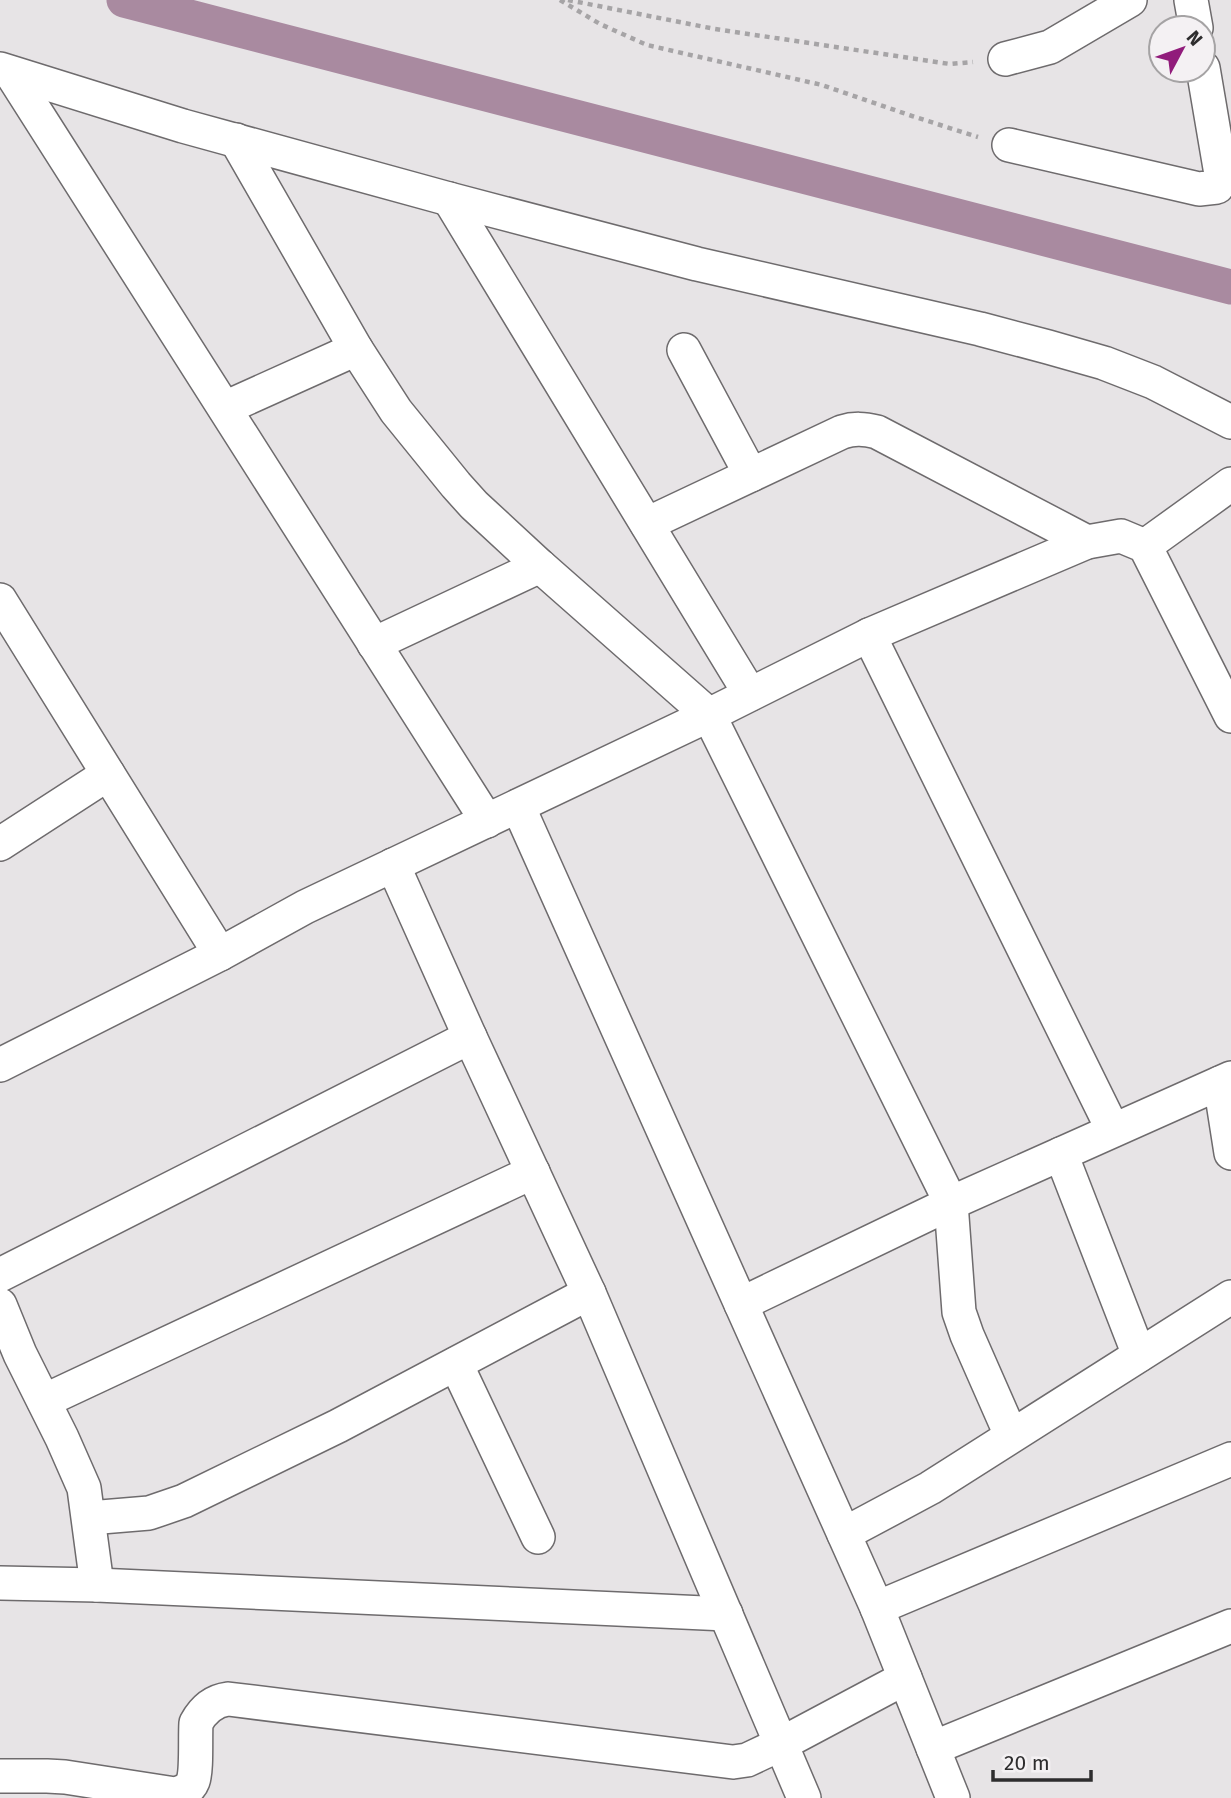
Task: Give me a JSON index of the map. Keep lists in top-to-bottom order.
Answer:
{
  "scale_bar": "20 m",
  "north": "top right"
}
